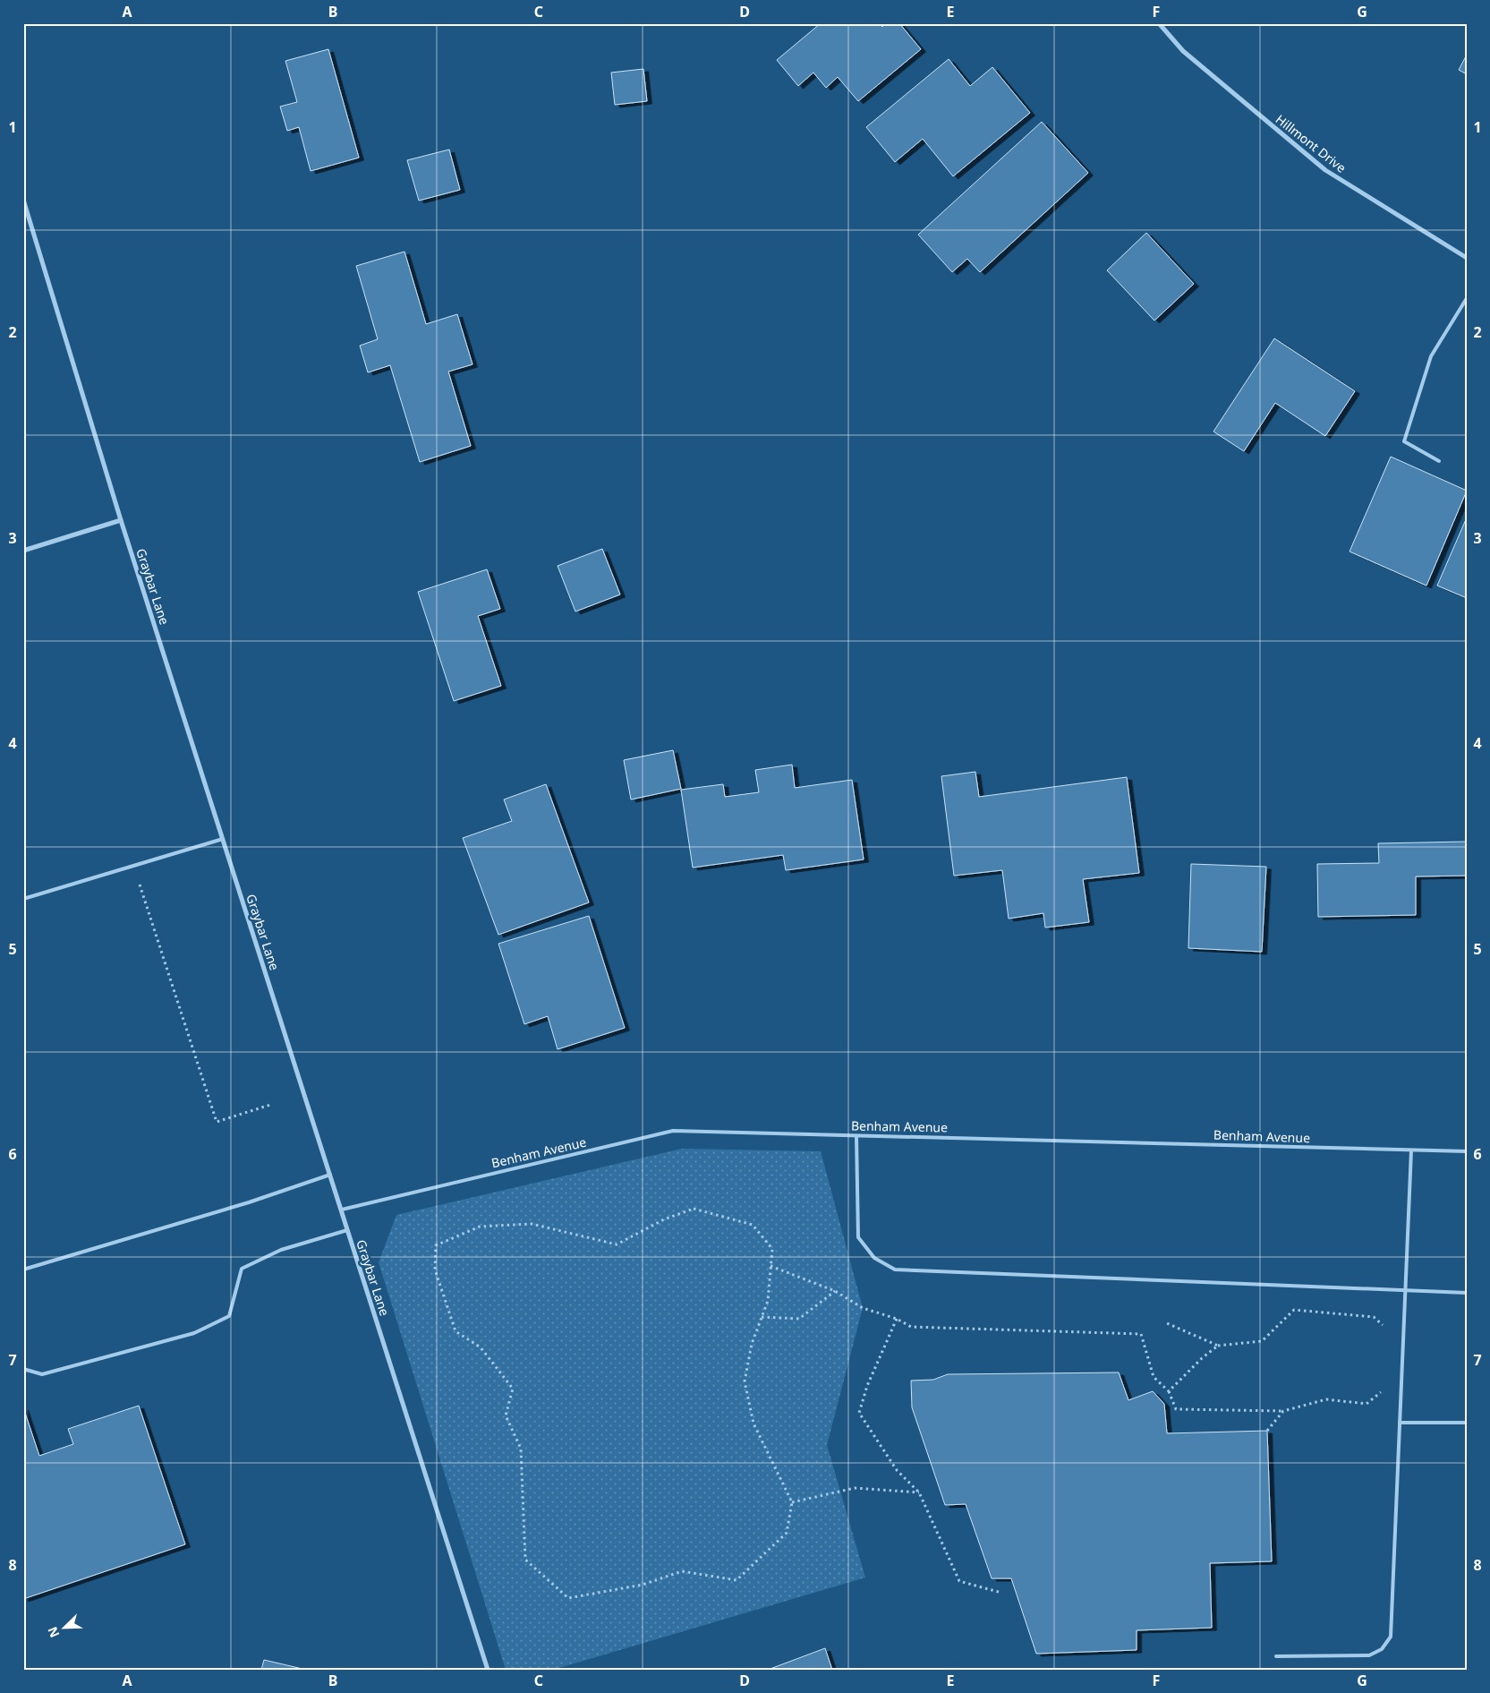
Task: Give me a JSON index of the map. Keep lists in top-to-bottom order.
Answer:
{
  "streets": {
    "street": ["Hillmont Drive", "Graybar Lane"],
    "lane": ["Benham Avenue"]
  },
  "crossings": [
    ["Graybar Lane", "Benham Avenue"]
  ],
  "north": "bottom left",
  "grid": {
    "columns": [
      "A",
      "B",
      "C",
      "D",
      "E",
      "F",
      "G"
    ],
    "rows": [
      "1",
      "2",
      "3",
      "4",
      "5",
      "6",
      "7",
      "8"
    ]
  }
}
